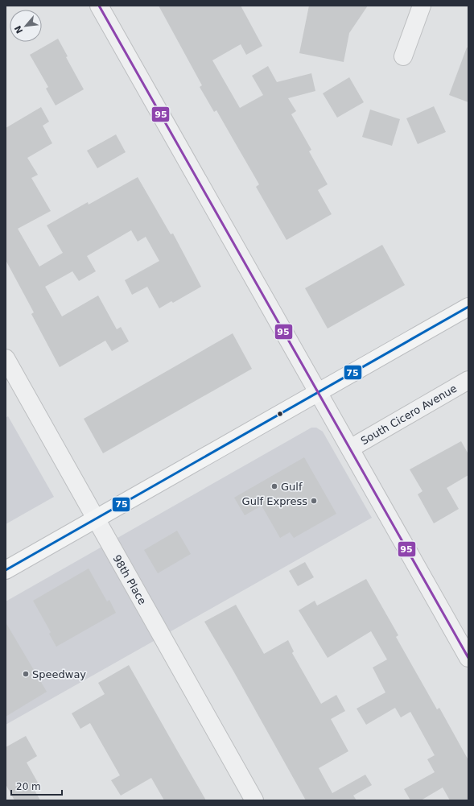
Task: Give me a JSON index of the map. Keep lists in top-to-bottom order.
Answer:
{
  "streets": {
    "street": ["South Cicero Avenue", "98th Place"]
  },
  "places": ["Gulf", "Gulf Express", "Speedway"],
  "lines": ["transit line 95", "transit line 75"],
  "scale_bar": "20 m",
  "north": "bottom left"
}
